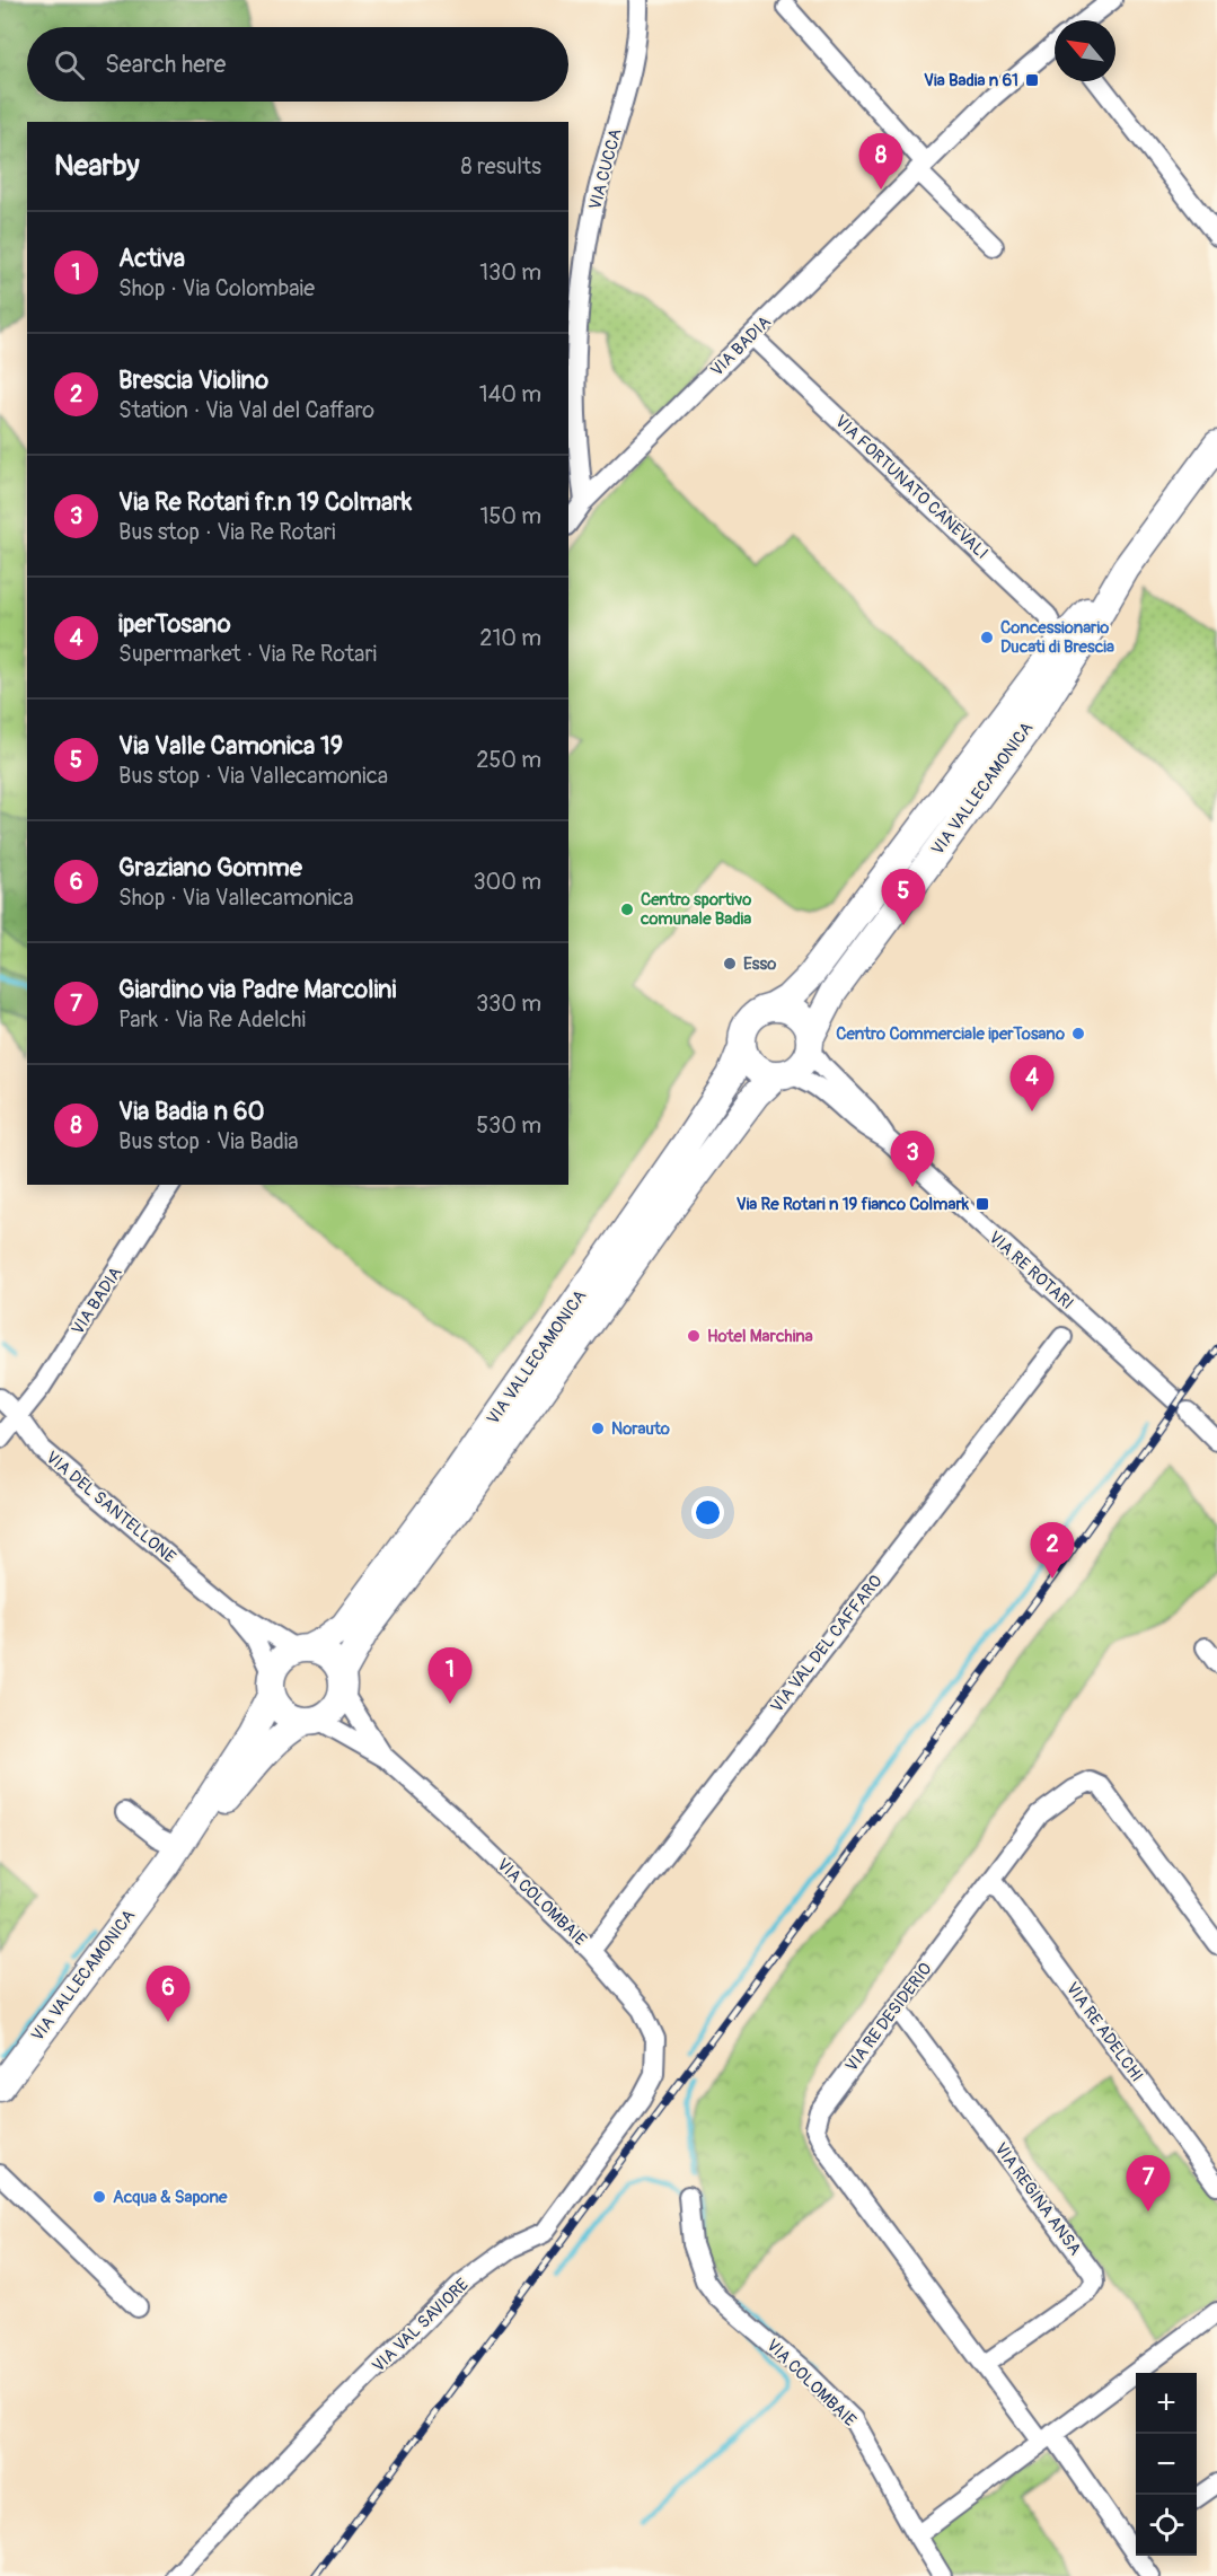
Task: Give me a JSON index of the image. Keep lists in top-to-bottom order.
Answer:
{
  "streets": {
    "main road": ["VIA VALLECAMONICA"],
    "street": [
      "VIA CUCCA",
      "VIA BADIA",
      "VIA FORTUNATO CANEVALI",
      "VIA RE ROTARI",
      "VIA DEL SANTELLONE",
      "VIA VAL DEL CAFFARO",
      "VIA COLOMBAIE",
      "VIA RE DESIDERIO",
      "VIA RE ADELCHI",
      "VIA REGINA ANSA",
      "VIA VAL SAVIORE"
    ]
  },
  "crossings": [
    ["VIA CUCCA", "VIA BADIA"],
    ["VIA BADIA", "VIA FORTUNATO CANEVALI"],
    ["VIA BADIA", "VIA DEL SANTELLONE"],
    ["VIA FORTUNATO CANEVALI", "VIA VALLECAMONICA"],
    ["VIA VALLECAMONICA", "VIA RE ROTARI"],
    ["VIA VALLECAMONICA", "VIA DEL SANTELLONE"],
    ["VIA VALLECAMONICA", "VIA COLOMBAIE"],
    ["VIA DEL SANTELLONE", "VIA COLOMBAIE"],
    ["VIA VAL DEL CAFFARO", "VIA COLOMBAIE"],
    ["VIA COLOMBAIE", "VIA VAL SAVIORE"],
    ["VIA RE DESIDERIO", "VIA RE ADELCHI"],
    ["VIA RE DESIDERIO", "VIA REGINA ANSA"]
  ],
  "places": {
    "transit": ["Via Badia n 61", "Via Re Rotari n 19 fianco Colmark"],
    "other": [
      "Concessionario Ducati di Brescia",
      "Centro sportivo comunale Badia",
      "Esso",
      "Centro Commerciale iperTosano",
      "Hotel Marchina",
      "Norauto",
      "Acqua & Sapone"
    ]
  },
  "north": "top left",
  "page": {
    "search": "Search here",
    "heading": ["Nearby", "8 results"],
    "pins": [
      "8",
      "5",
      "4",
      "3",
      "2",
      "1",
      "6",
      "7"
    ],
    "list": [
      {
        "mark": "1",
        "name": "Activa",
        "note": "Shop · Via Colombaie",
        "value": "130 m"
      },
      {
        "mark": "2",
        "name": "Brescia Violino",
        "note": "Station · Via Val del Caffaro",
        "value": "140 m"
      },
      {
        "mark": "3",
        "name": "Via Re Rotari fr.n 19 Colmark",
        "note": "Bus stop · Via Re Rotari",
        "value": "150 m"
      },
      {
        "mark": "4",
        "name": "iperTosano",
        "note": "Supermarket · Via Re Rotari",
        "value": "210 m"
      },
      {
        "mark": "5",
        "name": "Via Valle Camonica 19",
        "note": "Bus stop · Via Vallecamonica",
        "value": "250 m"
      },
      {
        "mark": "6",
        "name": "Graziano Gomme",
        "note": "Shop · Via Vallecamonica",
        "value": "300 m"
      },
      {
        "mark": "7",
        "name": "Giardino via Padre Marcolini",
        "note": "Park · Via Re Adelchi",
        "value": "330 m"
      },
      {
        "mark": "8",
        "name": "Via Badia n 60",
        "note": "Bus stop · Via Badia",
        "value": "530 m"
      }
    ],
    "map_buttons": ["+", "−"]
  }
}
